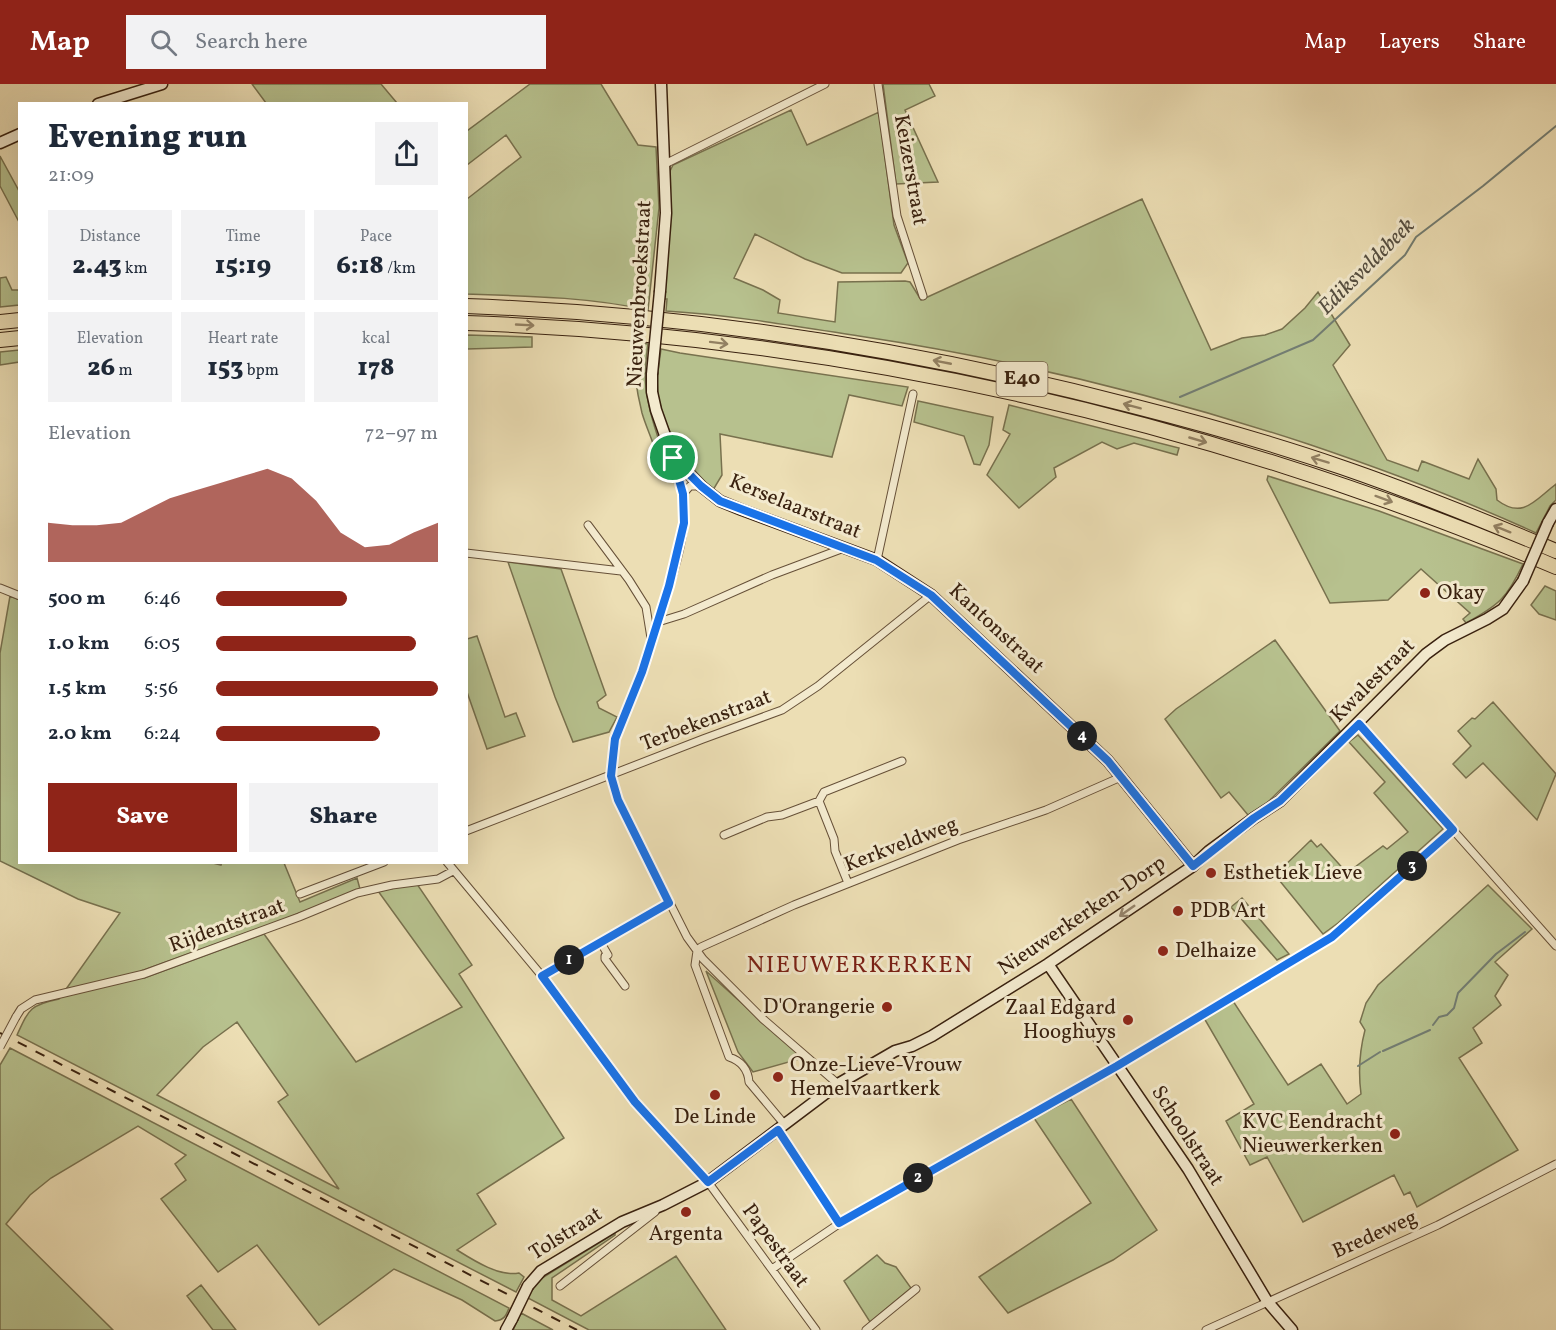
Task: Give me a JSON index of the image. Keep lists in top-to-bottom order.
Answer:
{
  "streets": {
    "highway": ["E40"],
    "street": [
      "Keizerstraat",
      "Nieuwenbroekstraat",
      "Kerselaarstraat",
      "Kantonstraat",
      "Kwalestraat",
      "Terbekenstraat",
      "Kerkveldweg",
      "Nieuwerkerken-Dorp",
      "Rijdentstraat",
      "Schoolstraat",
      "Tolstraat",
      "Bredeweg",
      "Papestraat"
    ]
  },
  "crossings": [
    ["Nieuwenbroekstraat", "Kerselaarstraat"],
    ["Nieuwenbroekstraat", "Terbekenstraat"],
    ["Kerselaarstraat", "Kantonstraat"],
    ["Kantonstraat", "Kwalestraat"],
    ["Kantonstraat", "Terbekenstraat"],
    ["Kantonstraat", "Kerkveldweg"],
    ["Kantonstraat", "Nieuwerkerken-Dorp"],
    ["Kwalestraat", "Nieuwerkerken-Dorp"],
    ["Nieuwerkerken-Dorp", "Schoolstraat"],
    ["Nieuwerkerken-Dorp", "Tolstraat"],
    ["Rijdentstraat", "Papestraat"],
    ["Schoolstraat", "Bredeweg"],
    ["Tolstraat", "Papestraat"]
  ],
  "one_way": ["Nieuwerkerken-Dorp"],
  "districts": ["NIEUWERKERKEN"],
  "water": ["Ediksveldebeek"],
  "places": [
    "Okay",
    "Esthetiek Lieve",
    "PDB Art",
    "Delhaize",
    "D'Orangerie",
    "Zaal Edgard Hooghuys",
    "Onze-Lieve-Vrouw Hemelvaartkerk",
    "De Linde",
    "KVC Eendracht Nieuwerkerken",
    "Argenta"
  ],
  "page": {
    "header": "Map",
    "search": "Search here",
    "nav": ["Map", "Layers", "Share"],
    "heading": ["Evening run", "21:09"],
    "stats": [
      ["Distance", "2.43 km"],
      ["Time", "15:19"],
      ["Pace", "6:18 /km"],
      ["Elevation", "26 m"],
      ["Heart rate", "153 bpm"],
      ["kcal", "178"]
    ],
    "chart": ["Elevation", "72–97 m"],
    "list": [
      {
        "name": "500 m",
        "note": "6:46"
      },
      {
        "name": "1.0 km",
        "note": "6:05"
      },
      {
        "name": "1.5 km",
        "note": "5:56"
      },
      {
        "name": "2.0 km",
        "note": "6:24"
      }
    ],
    "pins": [
      "4",
      "3",
      "1",
      "2"
    ],
    "buttons": ["Save", "Share"]
  }
}
